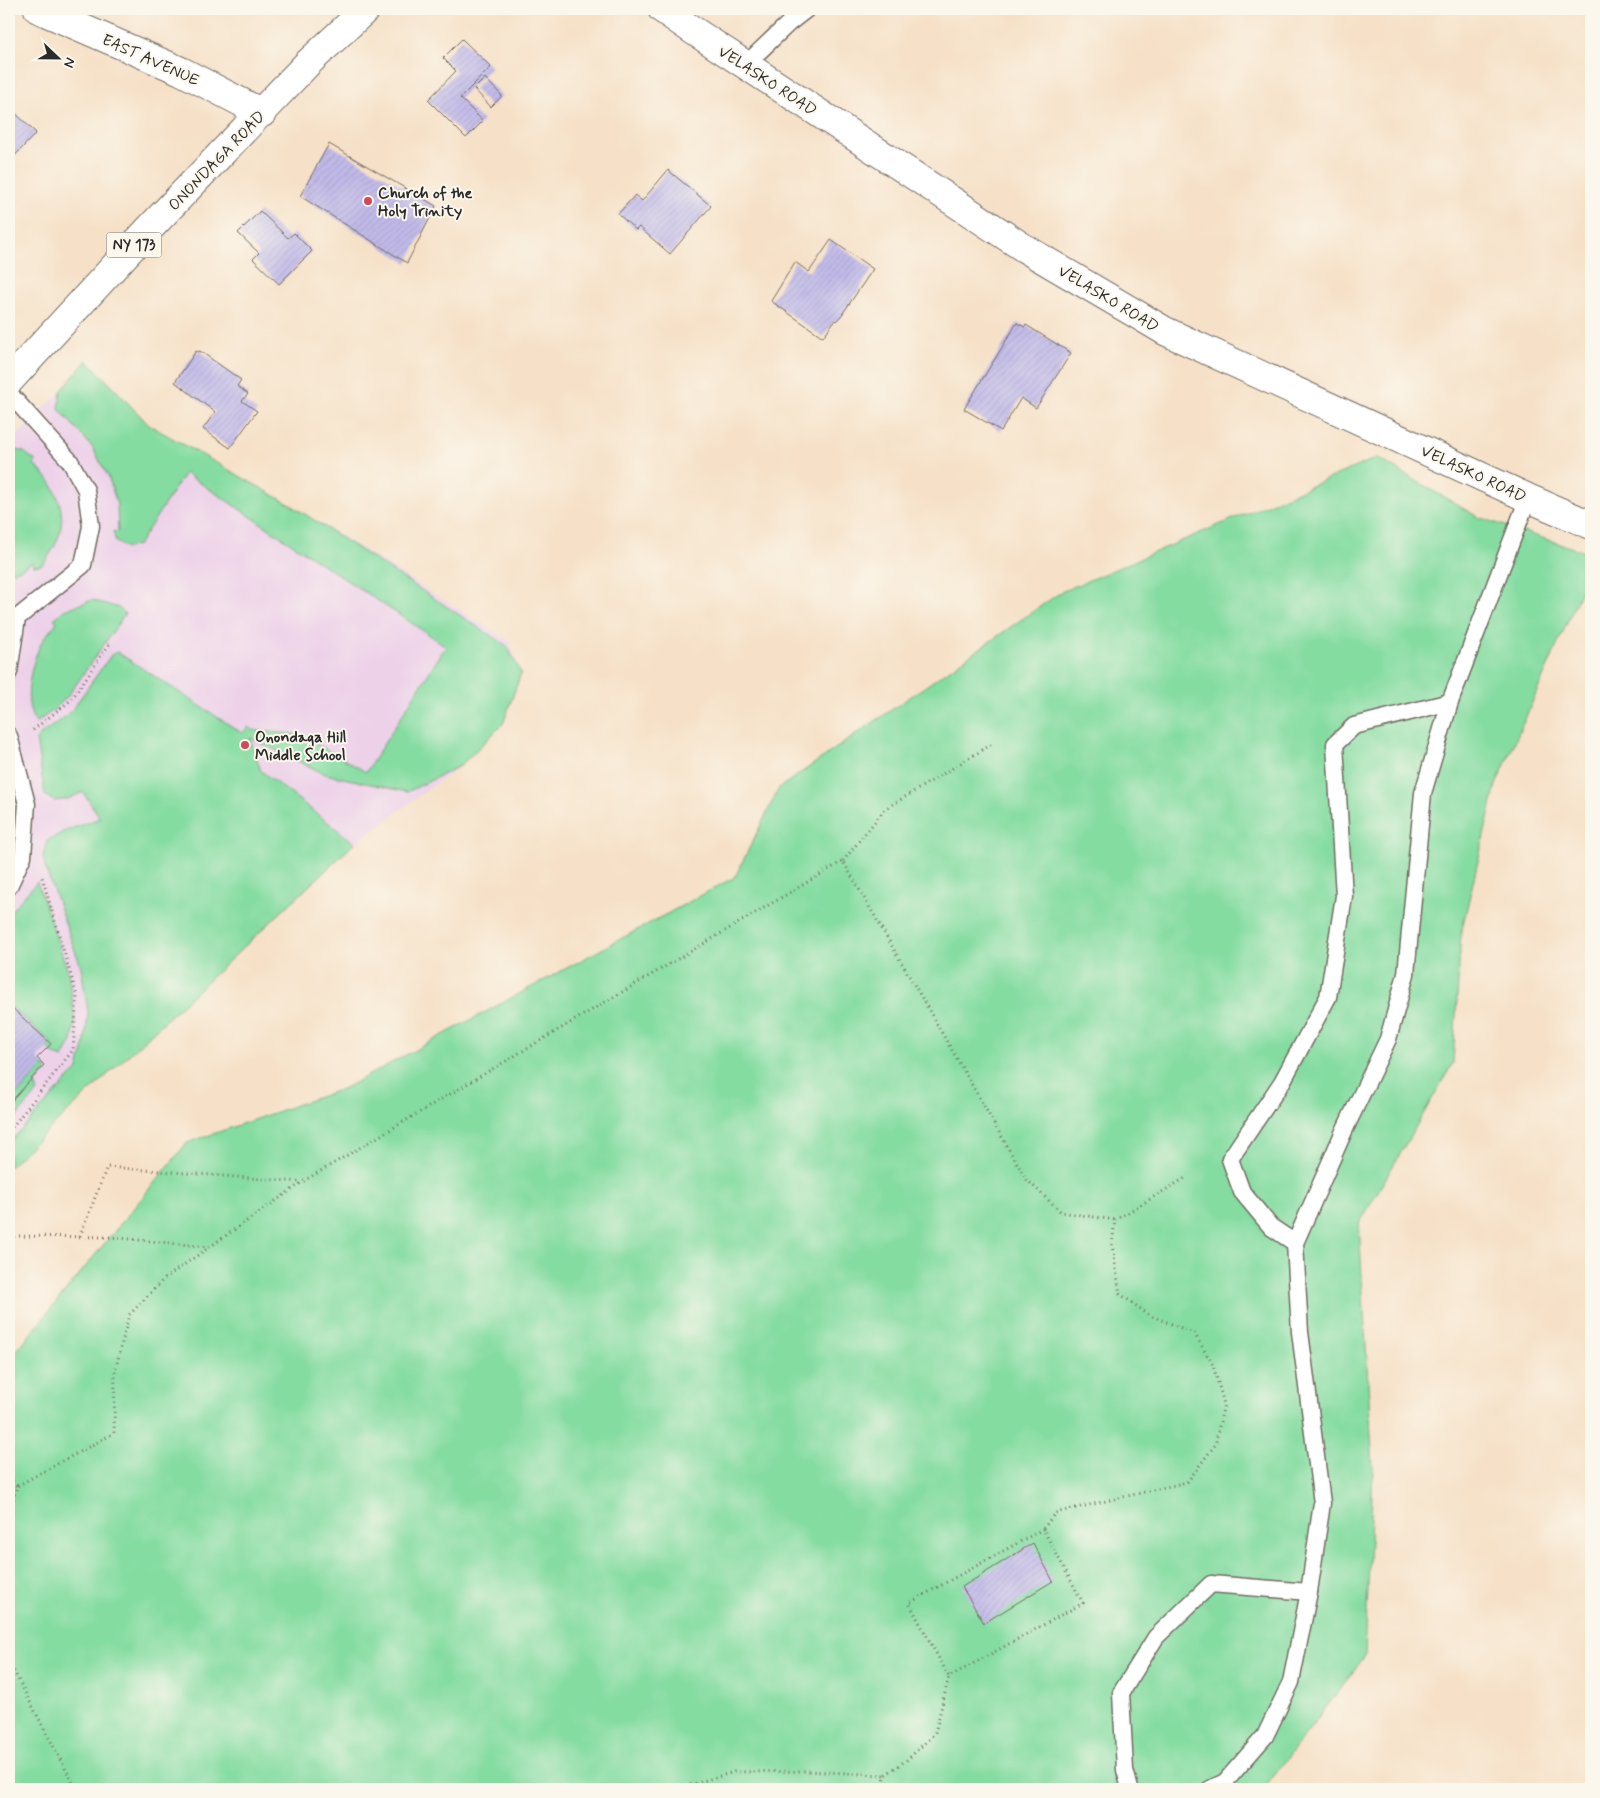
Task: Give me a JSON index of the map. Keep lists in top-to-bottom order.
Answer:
{
  "streets": {
    "street": [
      "EAST AVENUE",
      "VELASKO ROAD",
      "ONONDAGA ROAD",
      "NY 173"
    ]
  },
  "crossings": [
    ["EAST AVENUE", "ONONDAGA ROAD"]
  ],
  "places": ["Church of the Holy Trinity", "Onondaga Hill Middle School"],
  "north": "right"
}
